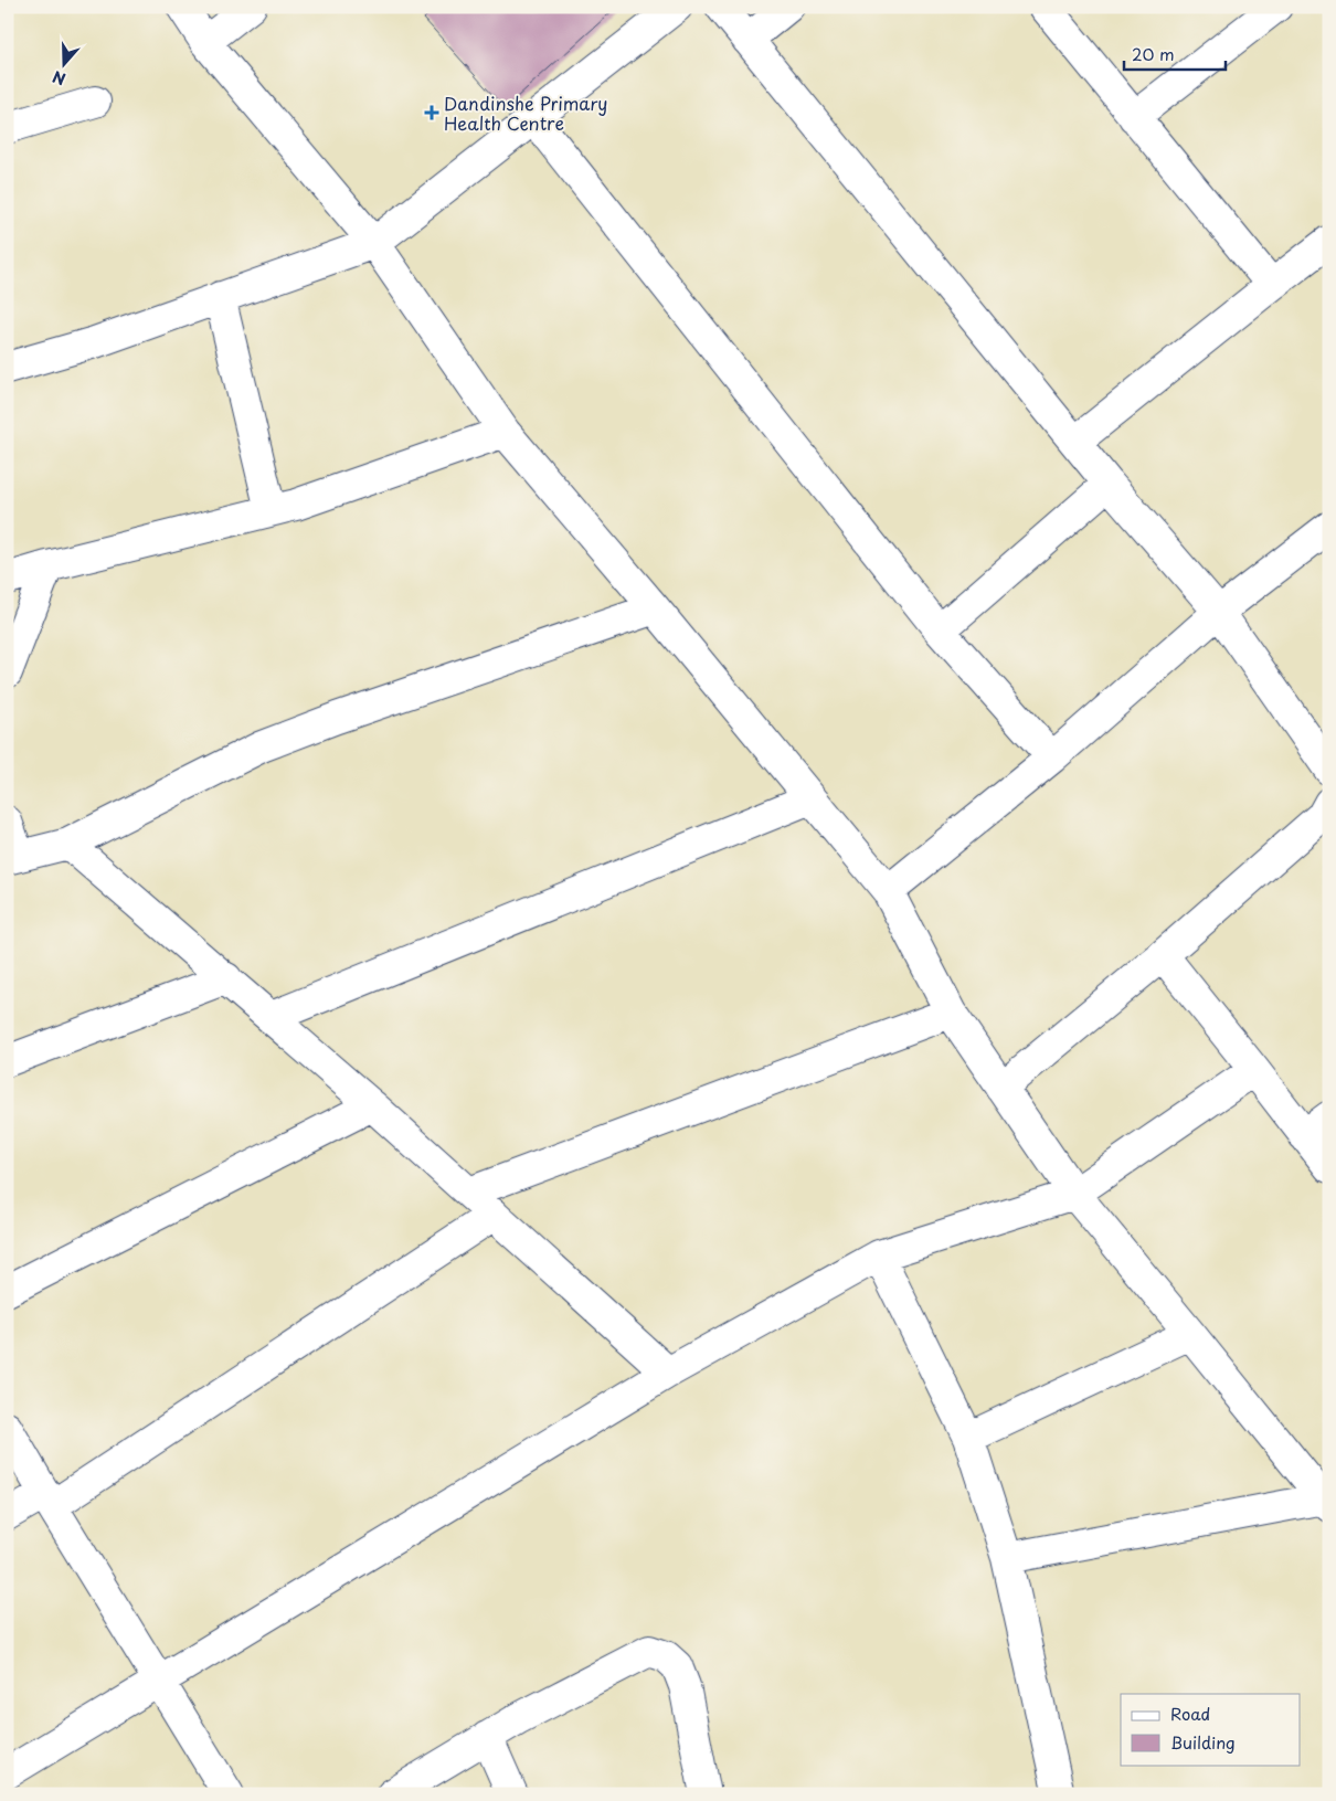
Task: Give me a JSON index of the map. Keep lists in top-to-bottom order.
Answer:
{
  "places": {
    "health": ["Dandinshe Primary Health Centre"]
  },
  "legend": ["Road", "Building"],
  "scale_bar": "20 m",
  "north": "bottom"
}
